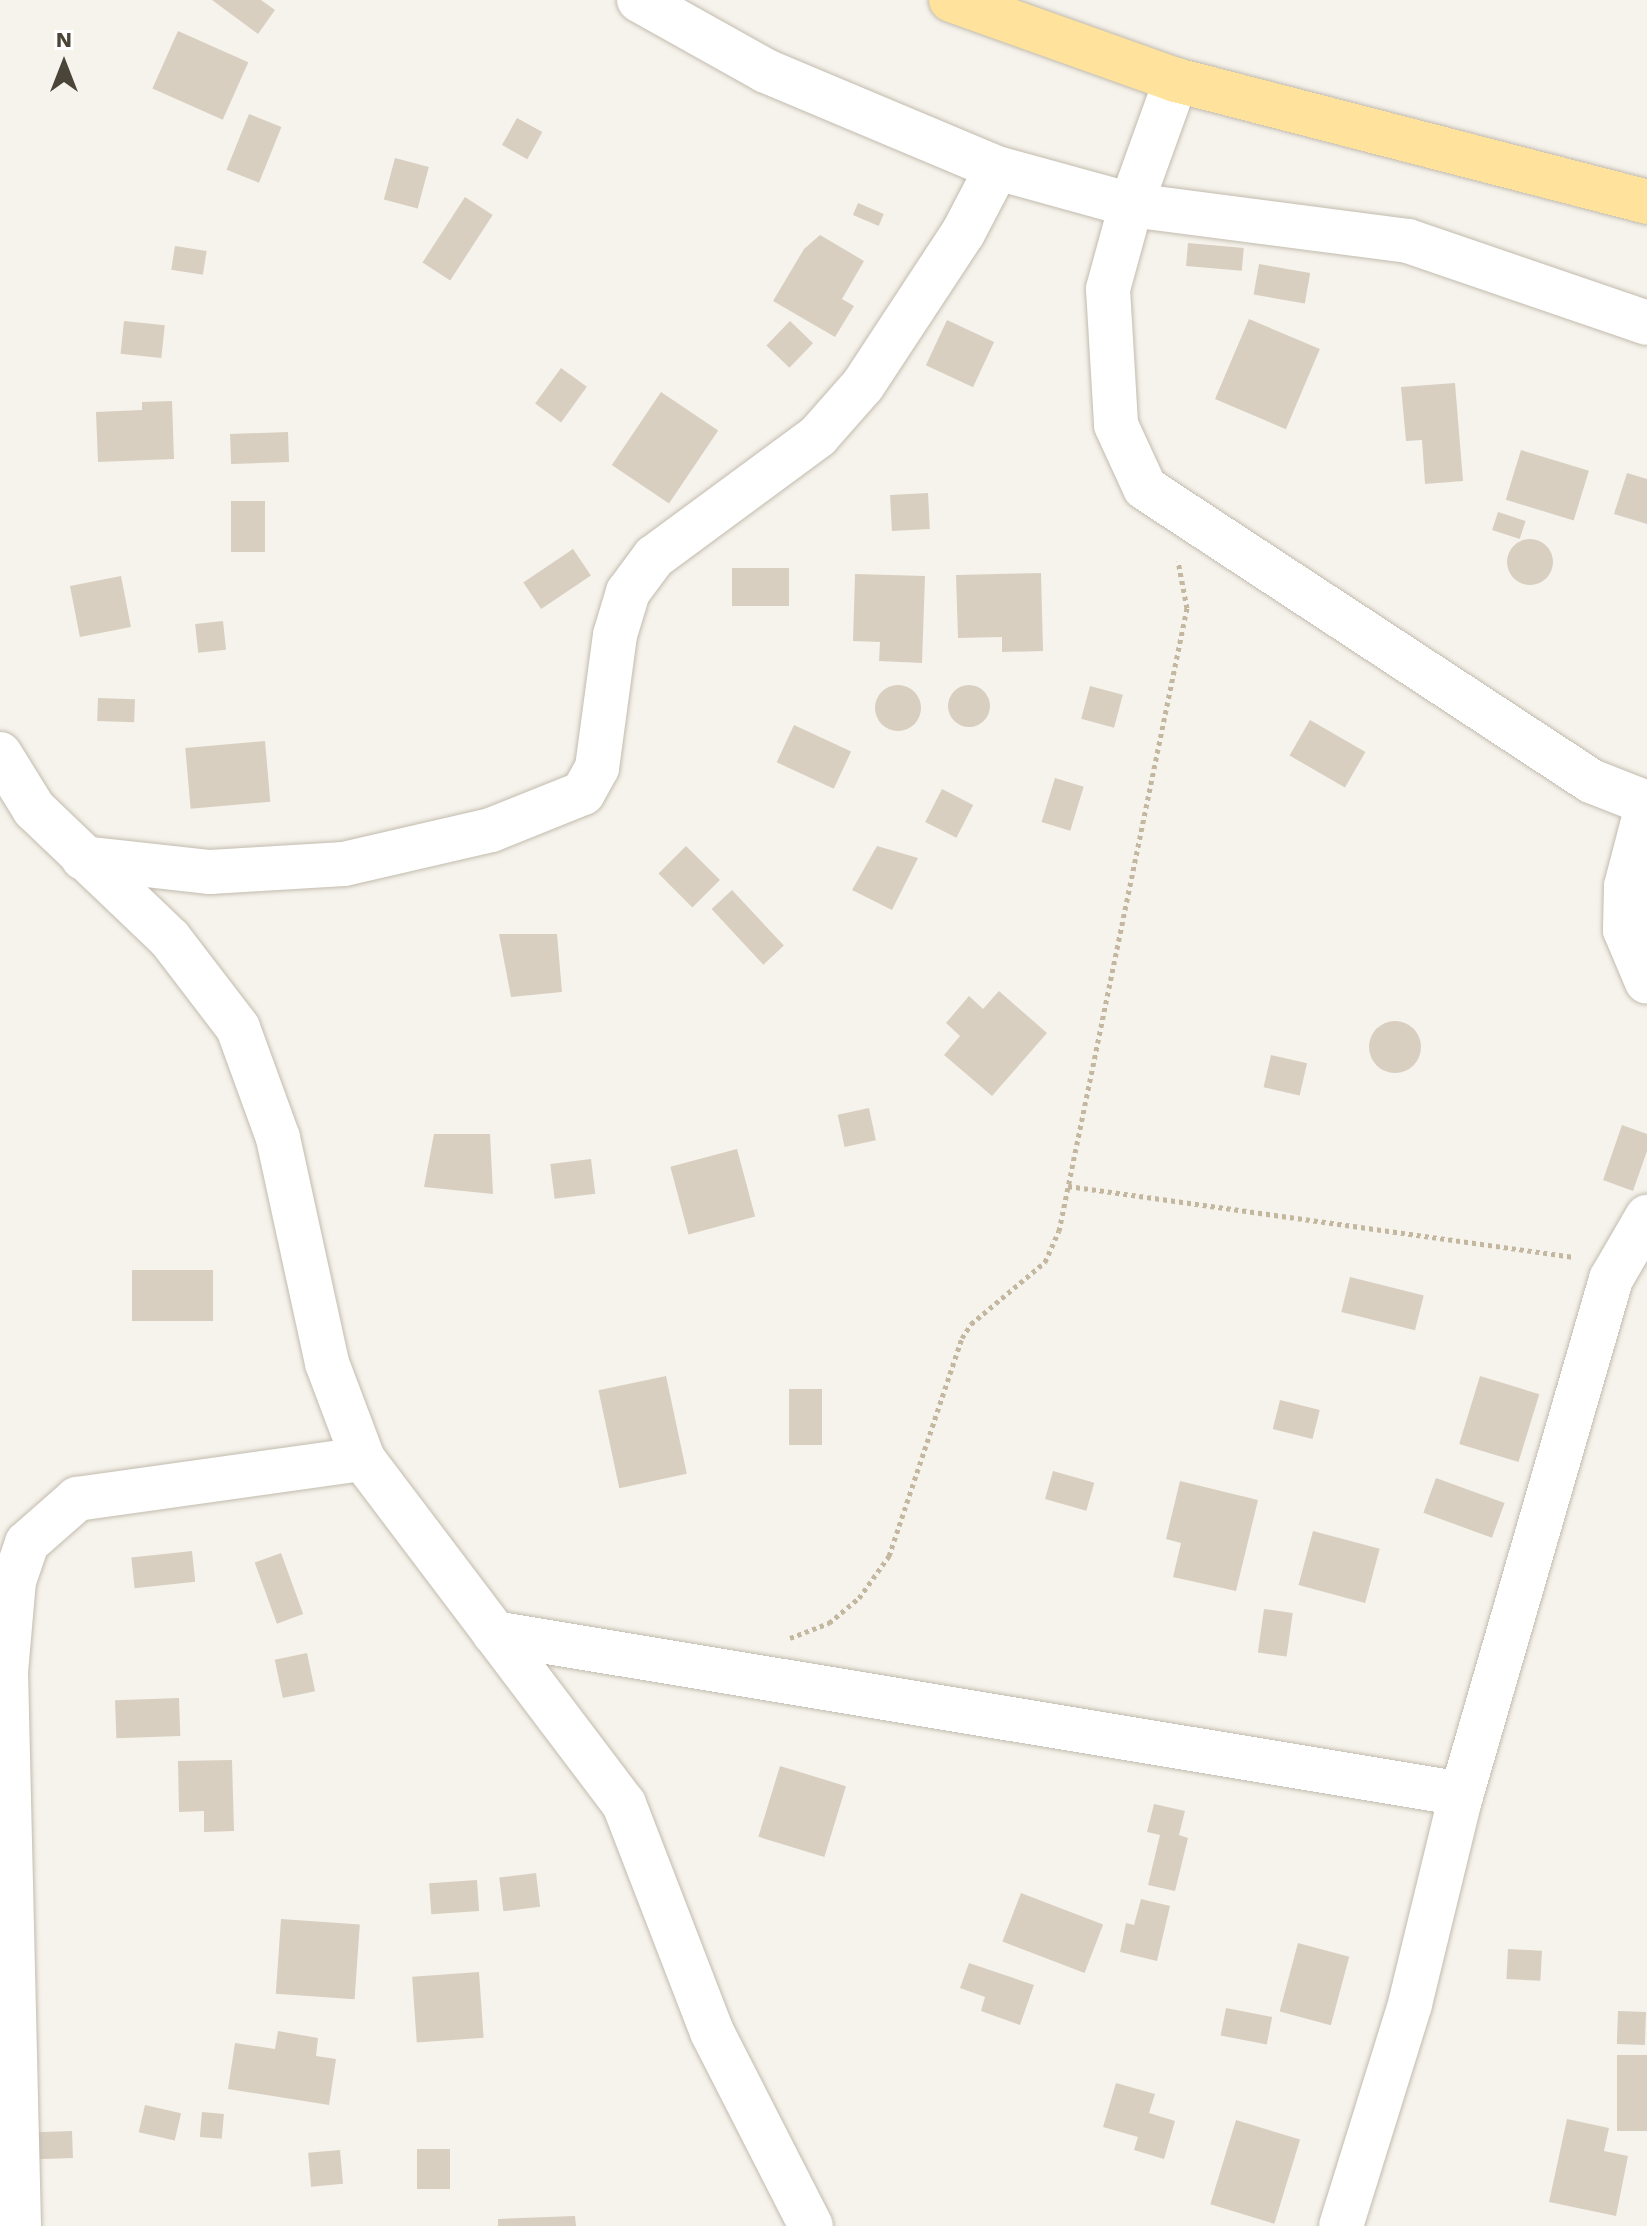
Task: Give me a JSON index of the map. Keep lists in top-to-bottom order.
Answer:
{
  "north": "top"
}
